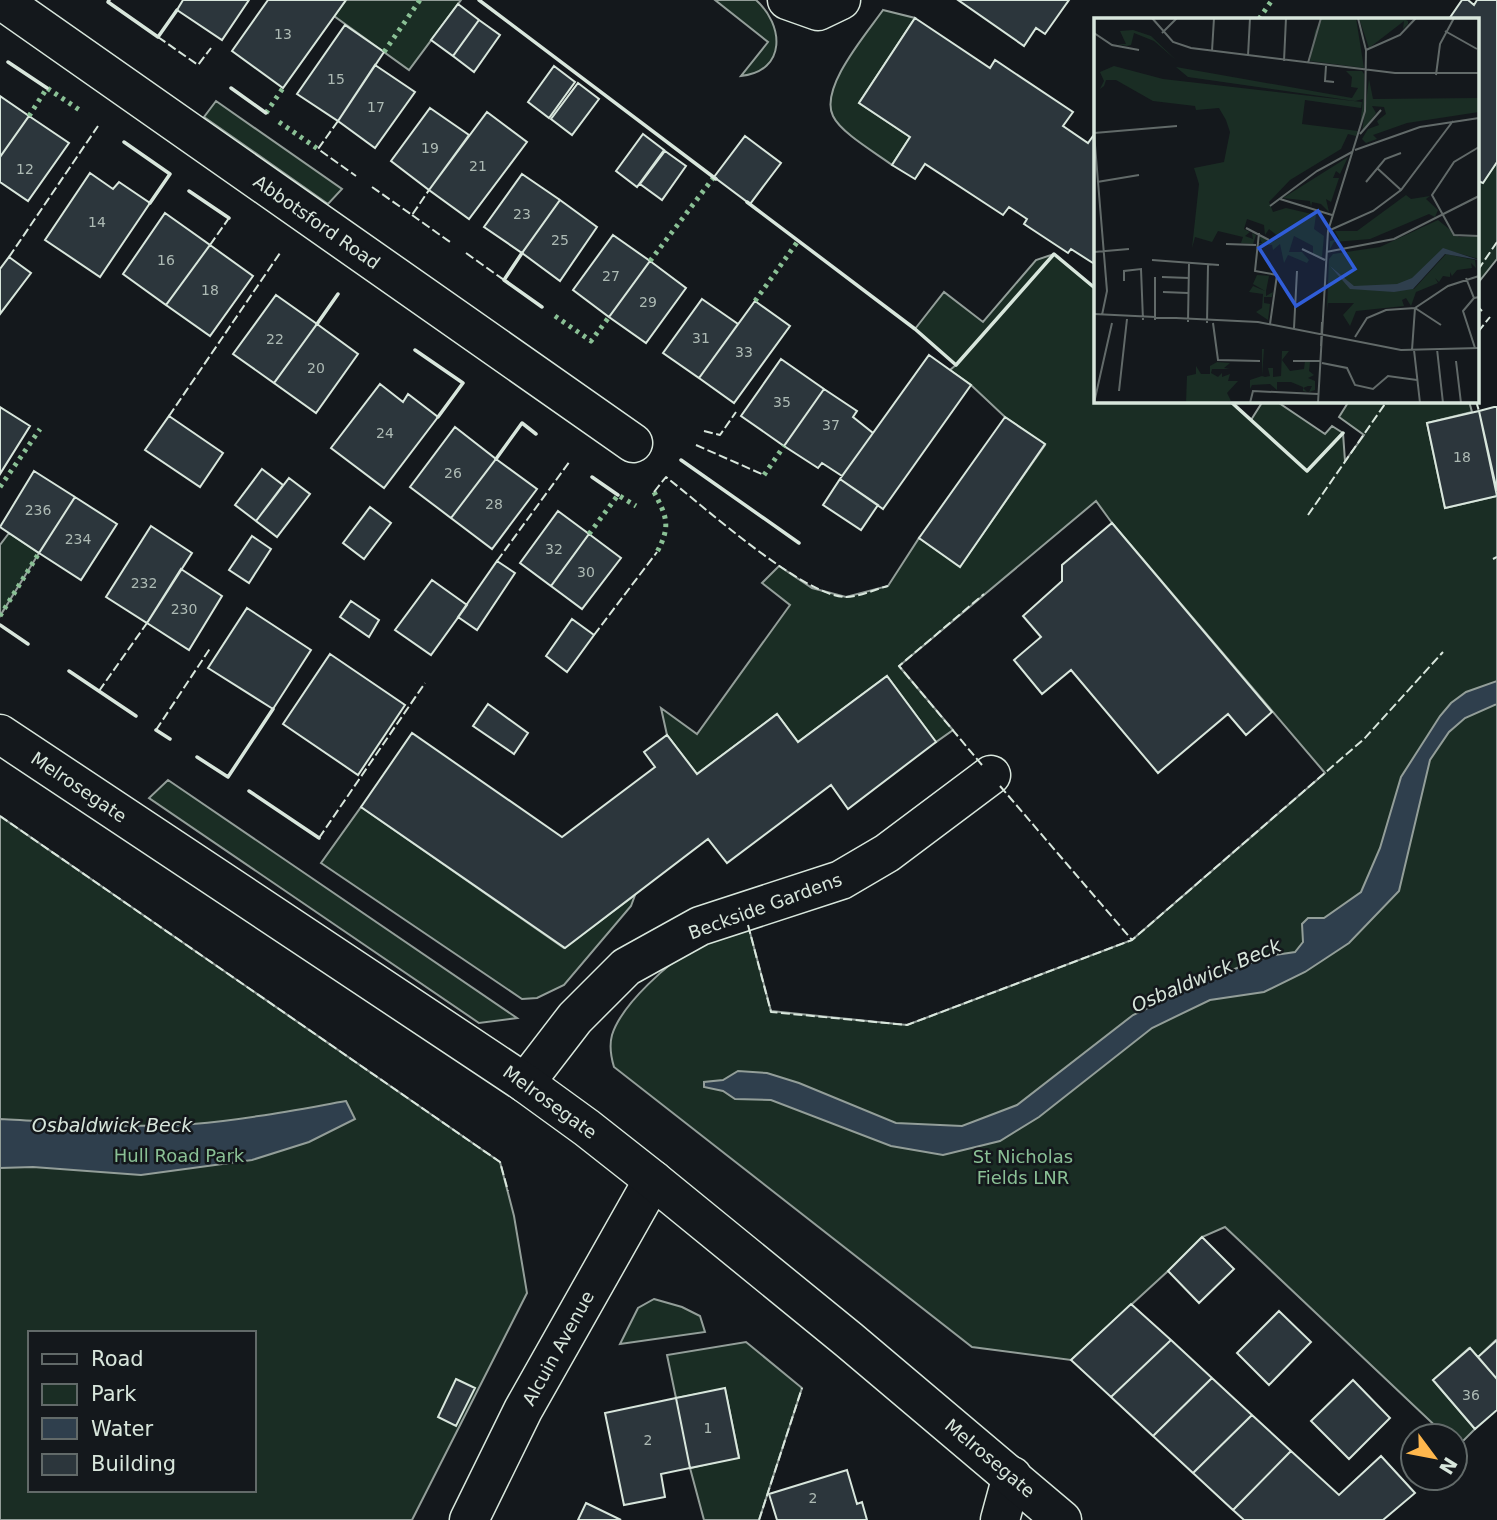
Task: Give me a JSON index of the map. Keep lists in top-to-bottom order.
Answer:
{
  "streets": {
    "street": [
      "Abbotsford Road",
      "Melrosegate",
      "Beckside Gardens",
      "Alcuin Avenue"
    ]
  },
  "crossings": [
    ["Melrosegate", "Beckside Gardens"],
    ["Melrosegate", "Alcuin Avenue"]
  ],
  "water": ["Osbaldwick Beck"],
  "parks": ["Hull Road Park", "St Nicholas Fields LNR"],
  "house_numbers": [
    "13",
    "15",
    "17",
    "19",
    "21",
    "12",
    "23",
    "14",
    "25",
    "16",
    "27",
    "18",
    "29",
    "31",
    "22",
    "33",
    "20",
    "35",
    "37",
    "24",
    "18",
    "26",
    "28",
    "236",
    "234",
    "32",
    "30",
    "232",
    "230",
    "36",
    "1",
    "2",
    "2"
  ],
  "legend": [
    "Road",
    "Park",
    "Water",
    "Building"
  ],
  "north": "bottom right"
}
